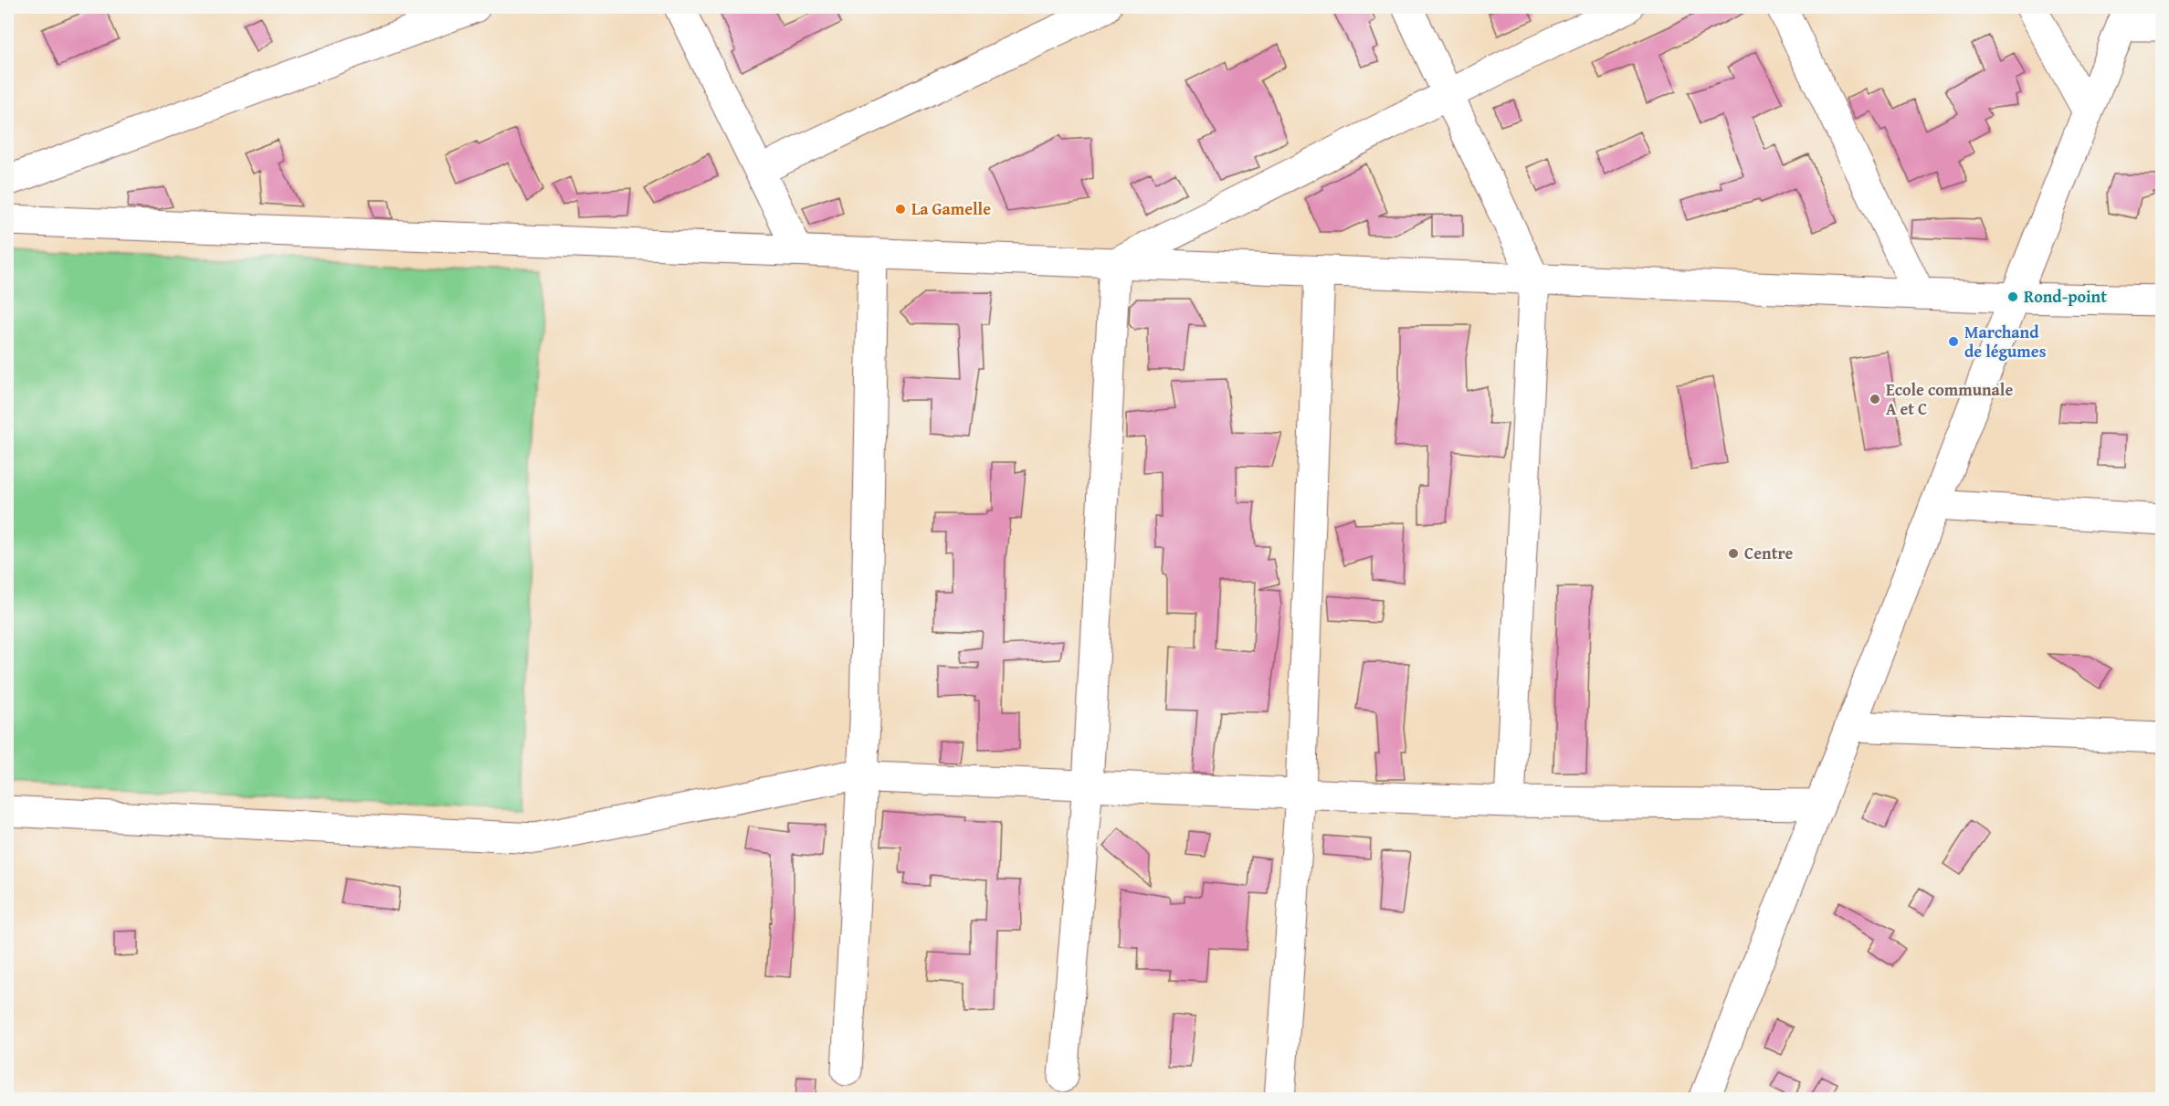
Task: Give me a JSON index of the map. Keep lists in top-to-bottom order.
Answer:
{
  "places": [
    "La Gamelle",
    "Rond-point",
    "Marchand de légumes",
    "Ecole communale A et C",
    "Centre"
  ]
}
